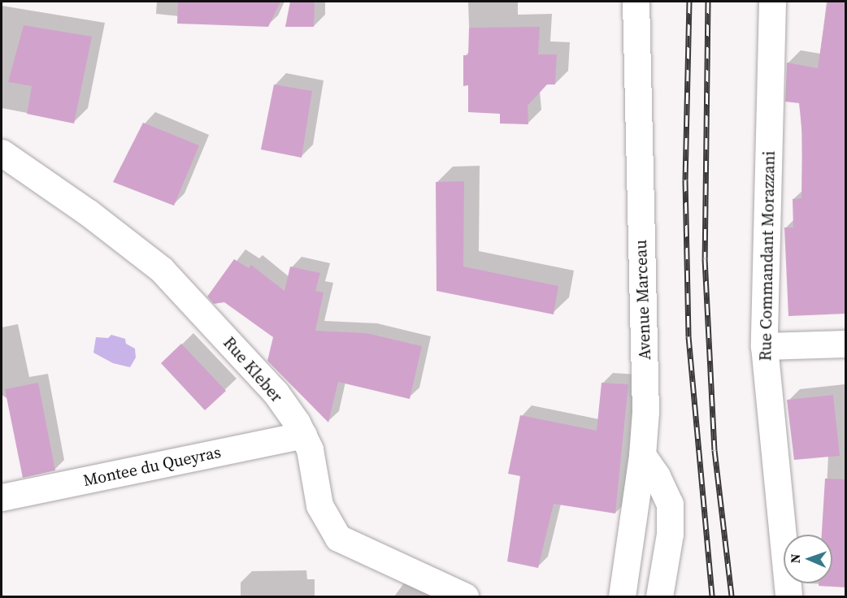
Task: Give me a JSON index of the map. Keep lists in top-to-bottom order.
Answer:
{
  "streets": {
    "street": [
      "Rue Commandant Morazzani",
      "Avenue Marceau",
      "Rue Kleber",
      "Montee du Queyras"
    ]
  },
  "crossings": [
    ["Rue Kleber", "Montee du Queyras"]
  ],
  "north": "left"
}
